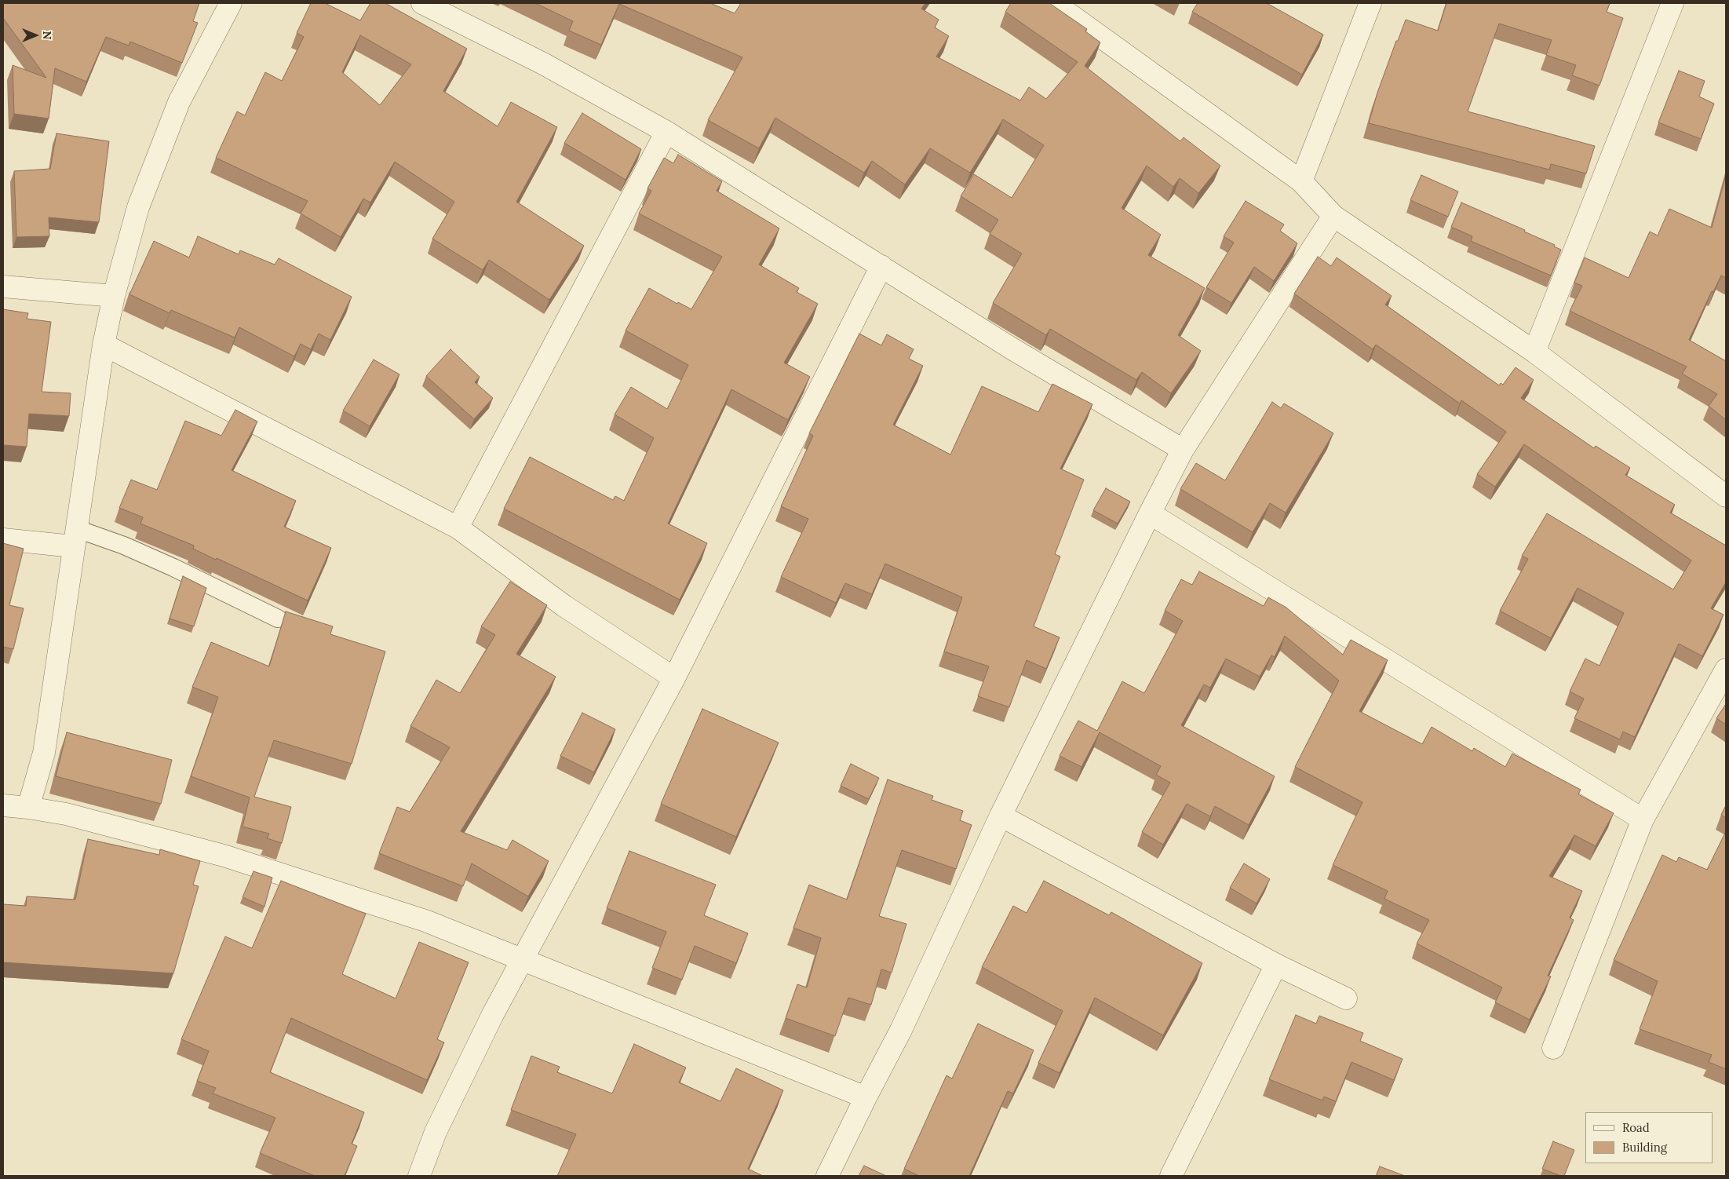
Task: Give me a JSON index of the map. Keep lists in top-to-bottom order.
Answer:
{
  "legend": ["Road", "Building"],
  "north": "right"
}
